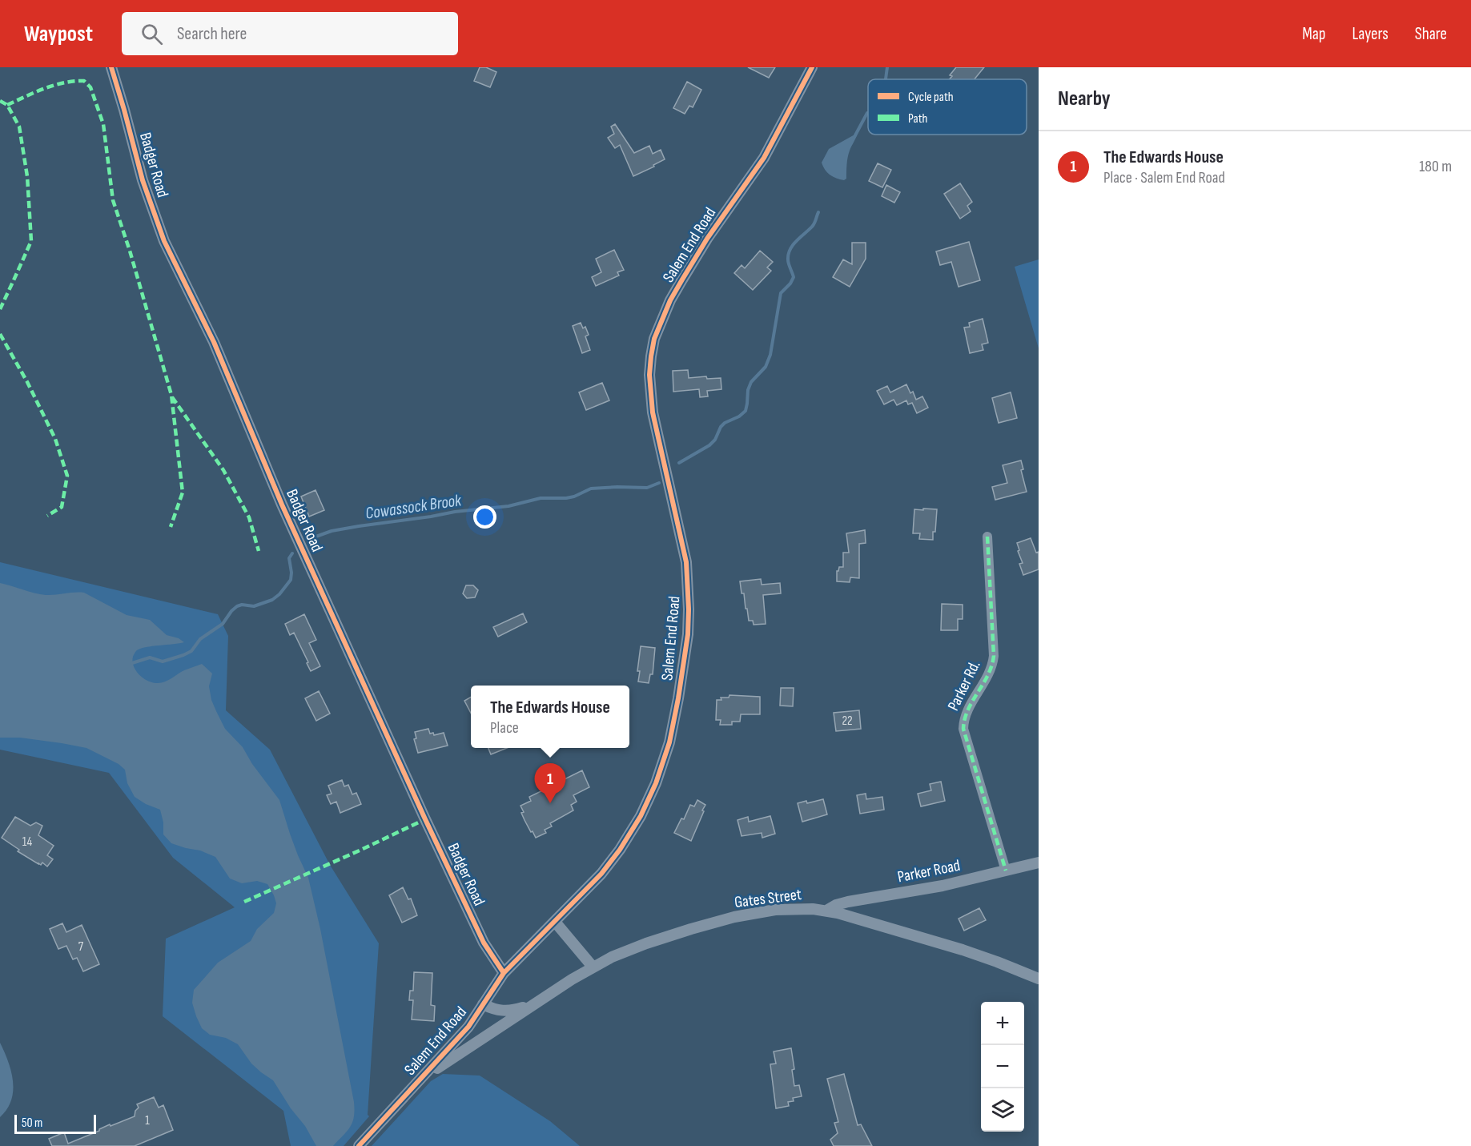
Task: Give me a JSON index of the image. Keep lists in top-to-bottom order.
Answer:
{
  "streets": {
    "street": [
      "Badger Road",
      "Salem End Road",
      "Parker Rd.",
      "Parker Road",
      "Gates Street"
    ]
  },
  "crossings": [
    ["Badger Road", "Salem End Road"],
    ["Salem End Road", "Gates Street"],
    ["Parker Rd.", "Parker Road"],
    ["Parker Road", "Gates Street"]
  ],
  "water": ["Cowassock Brook"],
  "house_numbers": [
    "22",
    "14",
    "7",
    "1"
  ],
  "legend": ["Cycle path", "Path"],
  "scale_bar": "50 m",
  "page": {
    "header": "Waypost",
    "search": "Search here",
    "nav": ["Map", "Layers", "Share"],
    "heading": "Nearby",
    "list": [
      {
        "mark": "1",
        "name": "The Edwards House",
        "note": "Place · Salem End Road",
        "value": "180 m"
      }
    ],
    "popup": ["The Edwards House", "Place"],
    "pins": "1",
    "map_buttons": ["+", "−"],
    "scale": "50 m"
  }
}
